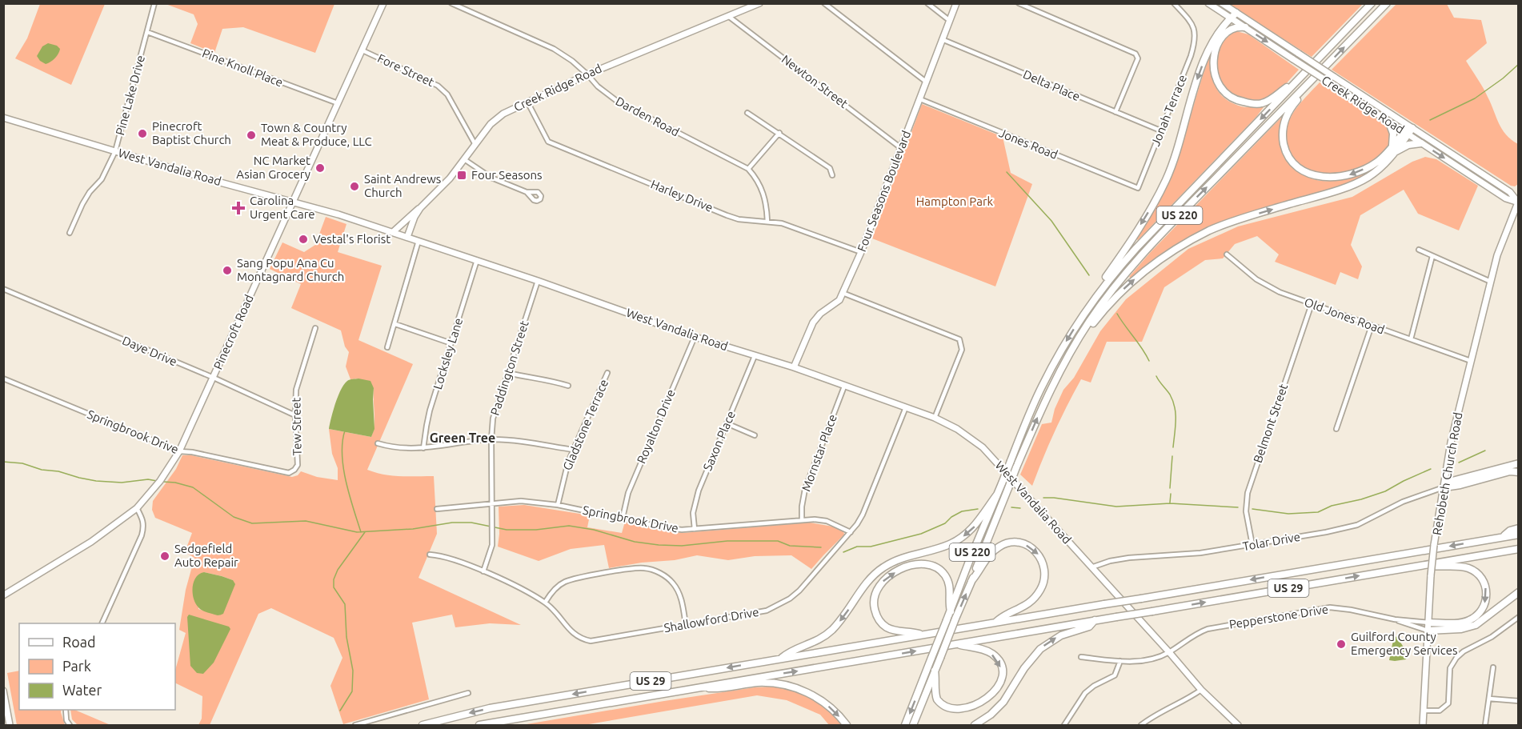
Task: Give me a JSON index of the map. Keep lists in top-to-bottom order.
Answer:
{
  "streets": {
    "highway": ["US 220", "US 29"],
    "main road": [
      "Creek Ridge Road",
      "West Vandalia Road",
      "Four Seasons Boulevard",
      "Pinecroft Road",
      "Rehobeth Church Road"
    ],
    "street": [
      "Pine Knoll Place",
      "Fore Street",
      "Newton Street",
      "Delta Place",
      "Pine Lake Drive",
      "Jonah Terrace",
      "Darden Road",
      "Jones Road",
      "Harley Drive",
      "Old Jones Road",
      "Daye Drive",
      "Locksley Lane",
      "Paddington Street",
      "Belmont Street",
      "Gladstone Terrace",
      "Tew Street",
      "Royalton Drive",
      "Springbrook Drive",
      "Saxon Place",
      "Mornstar Place",
      "Tolar Drive",
      "Pepperstone Drive",
      "Shallowford Drive"
    ]
  },
  "crossings": [
    ["Pine Knoll Place", "Pine Lake Drive"],
    ["Pine Knoll Place", "Pinecroft Road"],
    ["Fore Street", "Creek Ridge Road"],
    ["Fore Street", "Pinecroft Road"],
    ["Newton Street", "Creek Ridge Road"],
    ["Newton Street", "Four Seasons Boulevard"],
    ["Delta Place", "Jonah Terrace"],
    ["Delta Place", "Four Seasons Boulevard"],
    ["Creek Ridge Road", "Darden Road"],
    ["Creek Ridge Road", "West Vandalia Road"],
    ["Creek Ridge Road", "Harley Drive"],
    ["Creek Ridge Road", "Rehobeth Church Road"],
    ["Pine Lake Drive", "West Vandalia Road"],
    ["Jonah Terrace", "Jones Road"],
    ["Darden Road", "Harley Drive"],
    ["Jones Road", "Four Seasons Boulevard"],
    ["West Vandalia Road", "Four Seasons Boulevard"],
    ["West Vandalia Road", "Pinecroft Road"],
    ["West Vandalia Road", "Locksley Lane"],
    ["West Vandalia Road", "Paddington Street"],
    ["West Vandalia Road", "Royalton Drive"],
    ["West Vandalia Road", "Saxon Place"],
    ["West Vandalia Road", "Mornstar Place"],
    ["West Vandalia Road", "Tolar Drive"],
    ["West Vandalia Road", "Pepperstone Drive"],
    ["West Vandalia Road", "Shallowford Drive"],
    ["Four Seasons Boulevard", "Harley Drive"],
    ["Old Jones Road", "Belmont Street"],
    ["Old Jones Road", "Rehobeth Church Road"],
    ["Pinecroft Road", "Daye Drive"],
    ["Pinecroft Road", "Springbrook Drive"],
    ["Daye Drive", "Tew Street"],
    ["Paddington Street", "Springbrook Drive"],
    ["Paddington Street", "Shallowford Drive"],
    ["Belmont Street", "Tolar Drive"],
    ["Gladstone Terrace", "Springbrook Drive"],
    ["Tew Street", "Springbrook Drive"],
    ["Royalton Drive", "Springbrook Drive"],
    ["Springbrook Drive", "Saxon Place"],
    ["Springbrook Drive", "Mornstar Place"],
    ["Springbrook Drive", "Shallowford Drive"],
    ["Rehobeth Church Road", "Tolar Drive"],
    ["Rehobeth Church Road", "Pepperstone Drive"]
  ],
  "districts": ["Green Tree"],
  "parks": ["Hampton Park"],
  "places": {
    "other": [
      "Pinecroft Baptist Church",
      "Town & Country Meat & Produce, LLC",
      "NC Market Asian Grocery",
      "Saint Andrews Church",
      "Vestal's Florist",
      "Sang Popu Ana Cu Montagnard Church",
      "Sedgefield Auto Repair",
      "Guilford County Emergency Services"
    ],
    "transit": ["Four Seasons"],
    "health": ["Carolina Urgent Care"]
  },
  "legend": ["Road", "Park", "Water"]
}
